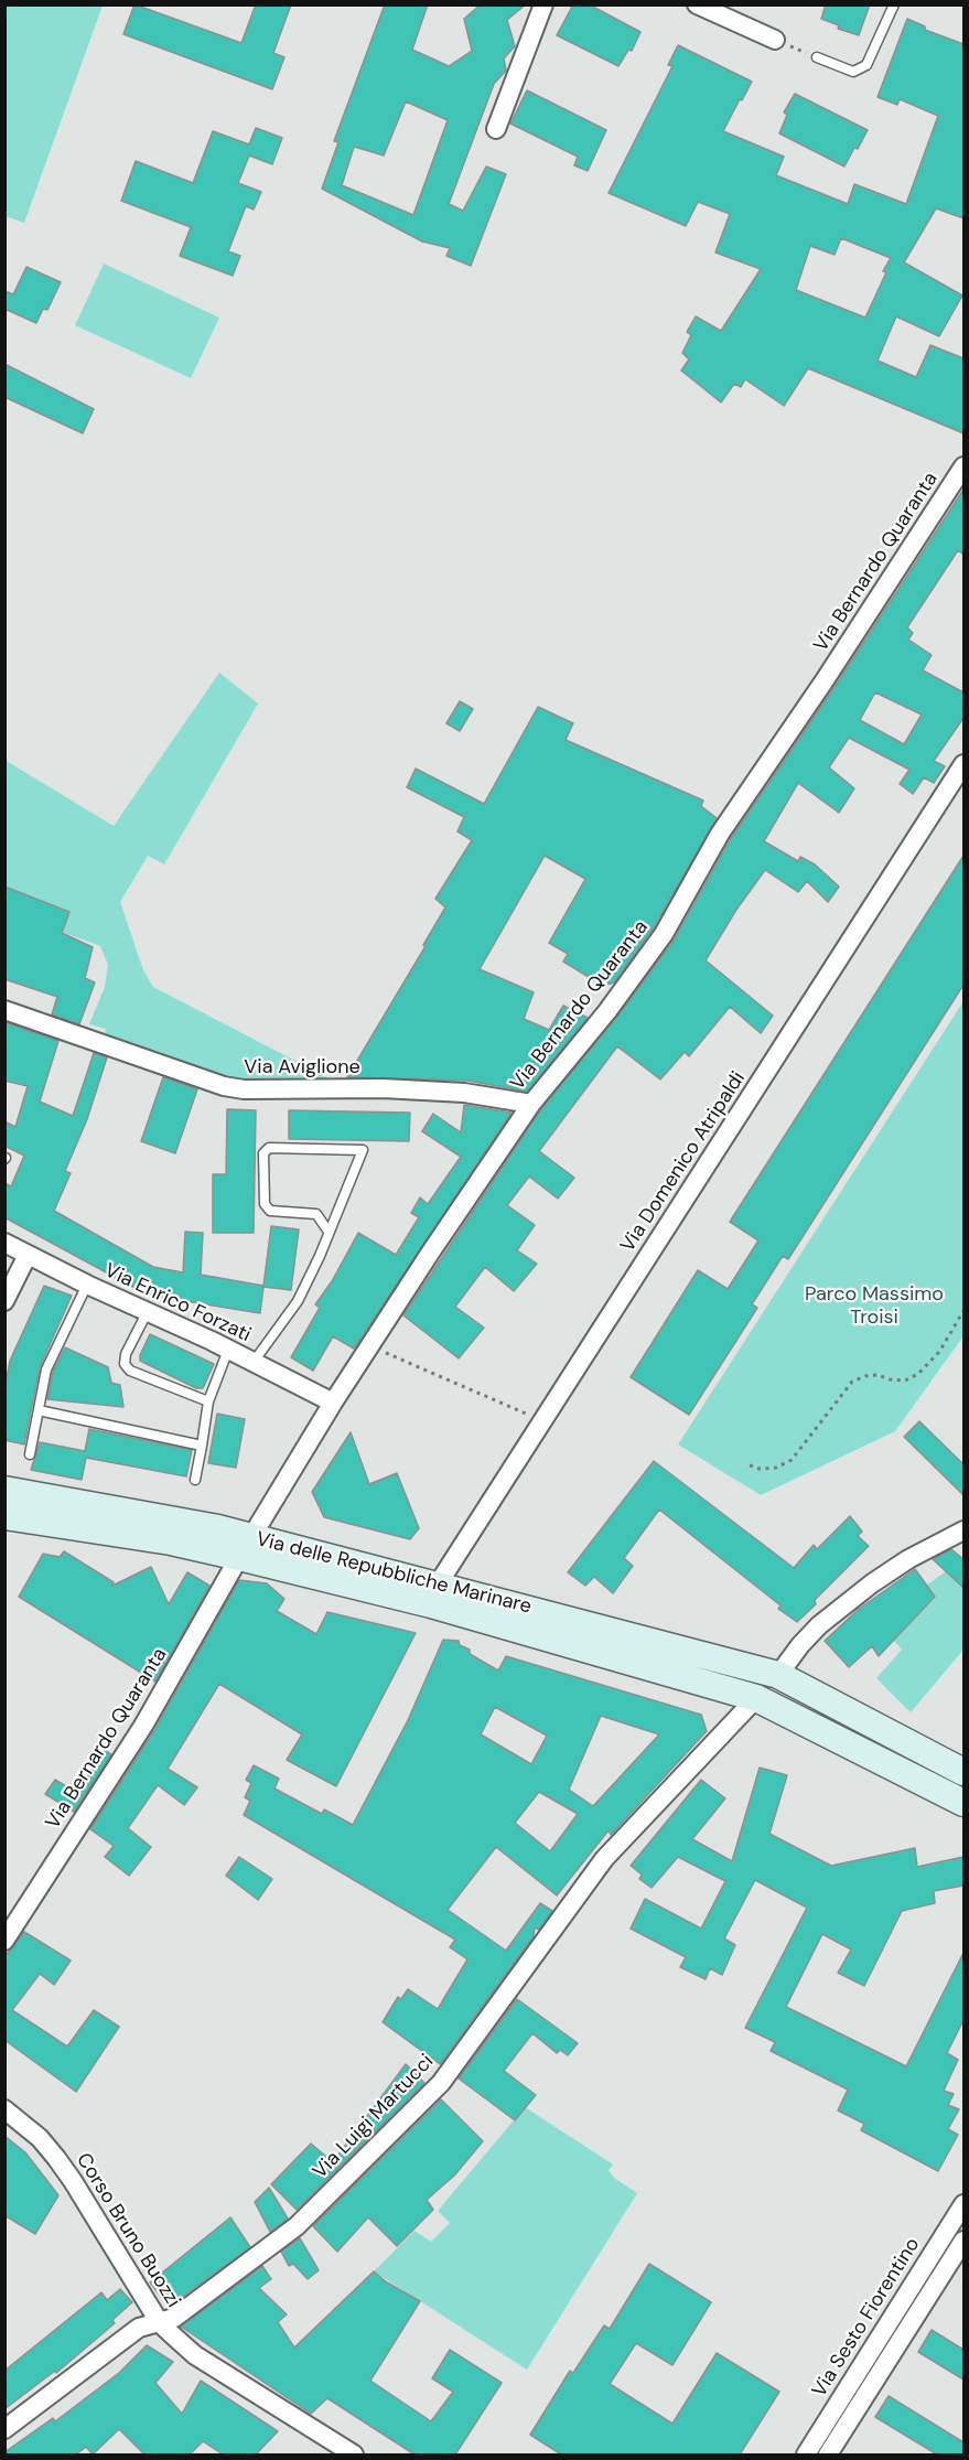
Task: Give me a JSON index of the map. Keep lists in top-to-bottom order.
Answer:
{
  "streets": {
    "main road": ["Via delle Repubbliche Marinare"],
    "street": [
      "Via Bernardo Quaranta",
      "Via Aviglione",
      "Via Domenico Atripaldi",
      "Via Enrico Forzati",
      "Via Luigi Martucci",
      "Corso Bruno Buozzi",
      "Via Sesto Fiorentino"
    ]
  },
  "crossings": [
    ["Via Bernardo Quaranta", "Via Aviglione"],
    ["Via Bernardo Quaranta", "Via Enrico Forzati"],
    ["Via Bernardo Quaranta", "Via delle Repubbliche Marinare"],
    ["Via Domenico Atripaldi", "Via delle Repubbliche Marinare"],
    ["Via delle Repubbliche Marinare", "Via Luigi Martucci"],
    ["Via Luigi Martucci", "Corso Bruno Buozzi"]
  ],
  "parks": ["Parco Massimo Troisi"]
}
